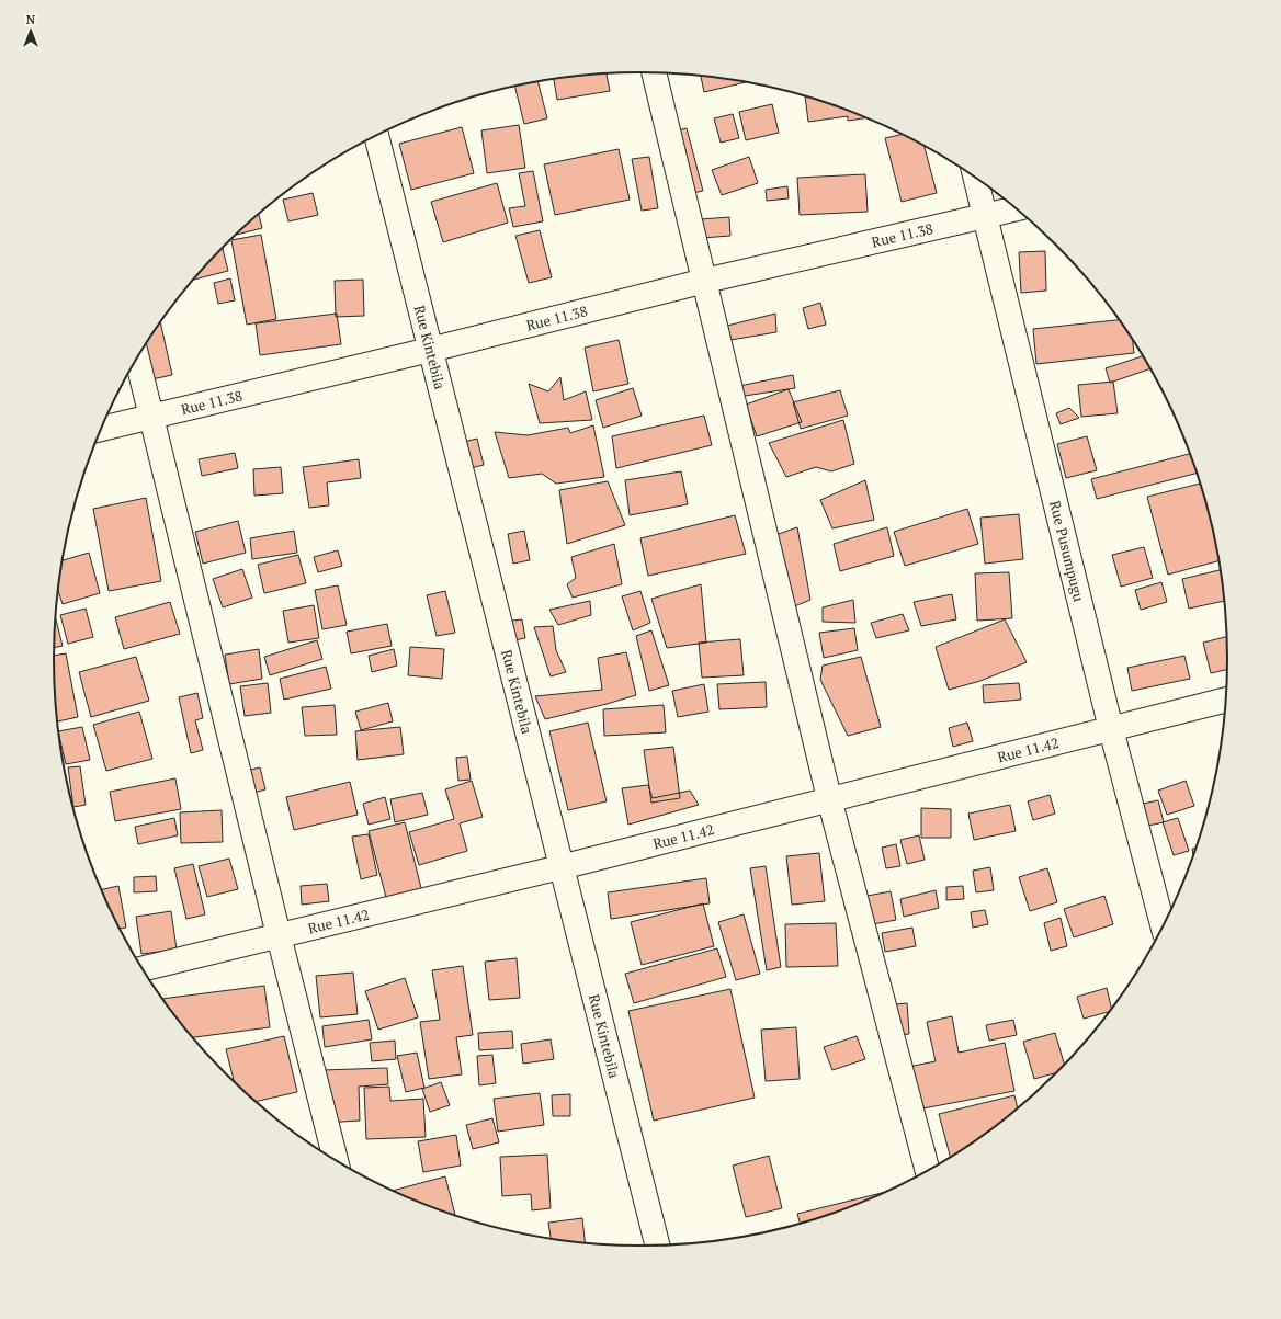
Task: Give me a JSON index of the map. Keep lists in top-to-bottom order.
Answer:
{
  "streets": {
    "street": [
      "Rue 11.38",
      "Rue Kintebila",
      "Rue Pusumpugu",
      "Rue 11.42"
    ]
  },
  "crossings": [
    ["Rue 11.38", "Rue Kintebila"],
    ["Rue 11.38", "Rue Pusumpugu"],
    ["Rue Kintebila", "Rue 11.42"],
    ["Rue Pusumpugu", "Rue 11.42"]
  ],
  "north": "top"
}
